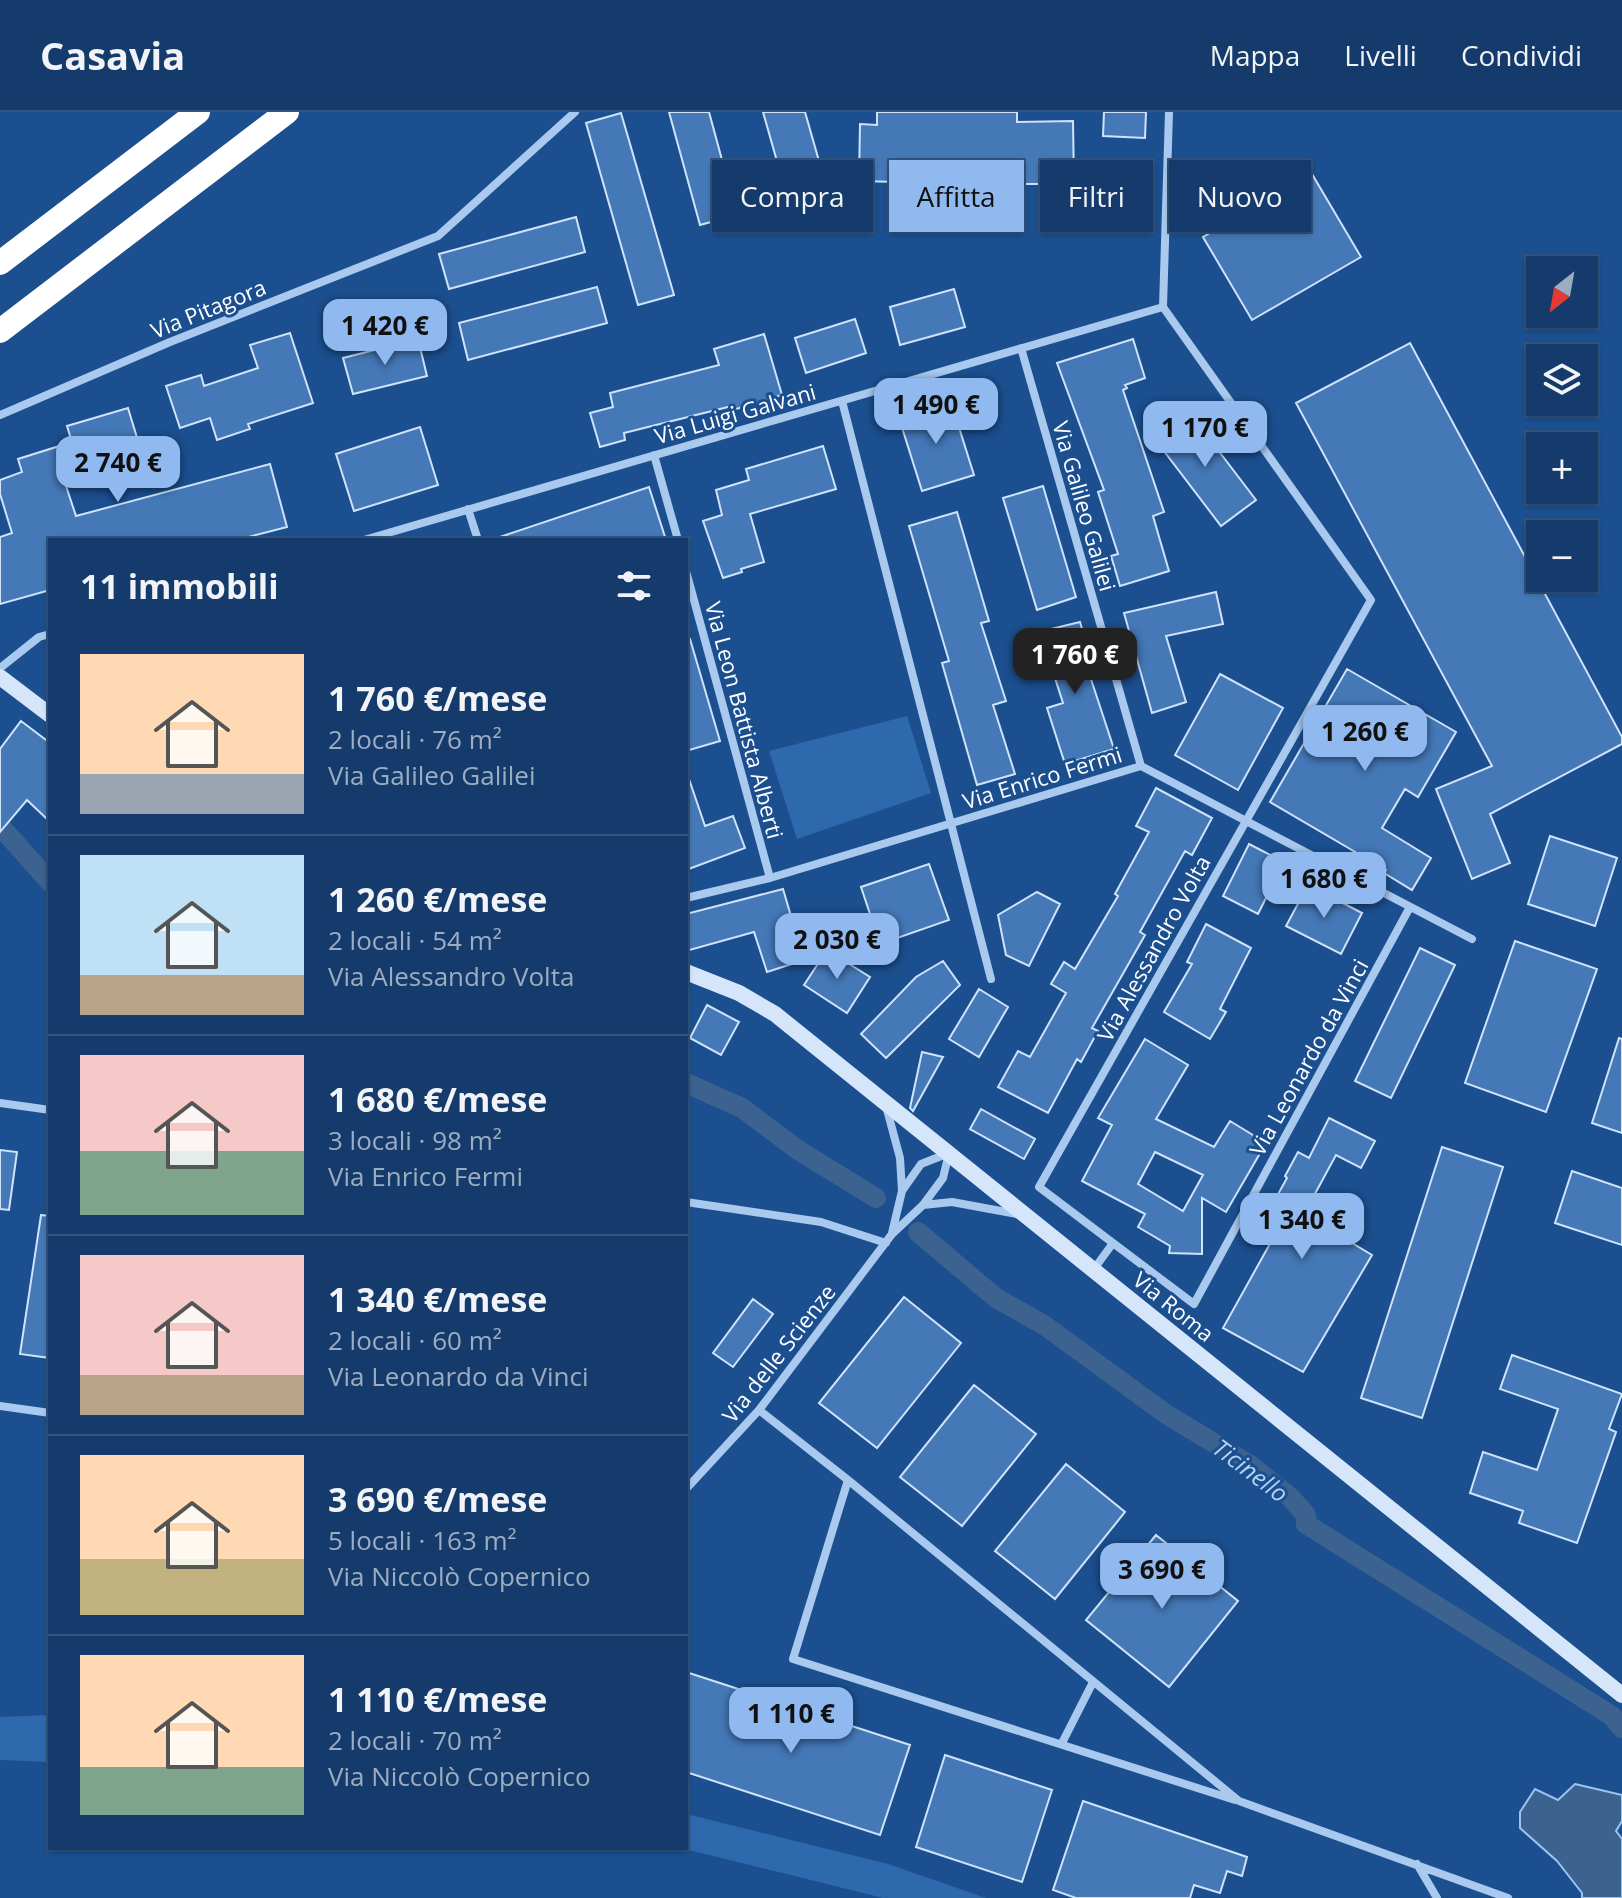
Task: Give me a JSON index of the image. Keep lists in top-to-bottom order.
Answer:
{
  "streets": {
    "street": [
      "Via Pitagora",
      "Via Luigi Galvani",
      "Via Galileo Galilei",
      "Via Leon Battista Alberti",
      "Via Enrico Fermi",
      "Via Alessandro Volta",
      "Via Leonardo da Vinci",
      "Via Roma",
      "Via delle Scienze"
    ]
  },
  "crossings": [
    ["Via Luigi Galvani", "Via Galileo Galilei"],
    ["Via Luigi Galvani", "Via Alessandro Volta"],
    ["Via Galileo Galilei", "Via Enrico Fermi"],
    ["Via Leon Battista Alberti", "Via Enrico Fermi"],
    ["Via Enrico Fermi", "Via Alessandro Volta"],
    ["Via Enrico Fermi", "Via Leonardo da Vinci"],
    ["Via Alessandro Volta", "Via Leonardo da Vinci"],
    ["Via Roma", "Via delle Scienze"]
  ],
  "water": ["Ticinello"],
  "north": "bottom left",
  "page": {
    "header": "Casavia",
    "nav": ["Mappa", "Livelli", "Condividi"],
    "chip": [
      "Compra",
      "Affitta",
      "Filtri",
      "Nuovo"
    ],
    "map_buttons": ["+", "−"],
    "price": [
      "1 420 €",
      "1 490 €",
      "1 170 €",
      "2 740 €",
      "1 760 €",
      "1 260 €",
      "1 680 €",
      "2 030 €",
      "1 340 €",
      "3 690 €",
      "1 110 €"
    ],
    "heading": "11 immobili",
    "list": [
      {
        "name": "1 760 €/mese",
        "note": "2 locali · 76 m² · Via Galileo Galilei"
      },
      {
        "name": "1 260 €/mese",
        "note": "2 locali · 54 m² · Via Alessandro Volta"
      },
      {
        "name": "1 680 €/mese",
        "note": "3 locali · 98 m² · Via Enrico Fermi"
      },
      {
        "name": "1 340 €/mese",
        "note": "2 locali · 60 m² · Via Leonardo da Vinci"
      },
      {
        "name": "3 690 €/mese",
        "note": "5 locali · 163 m² · Via Niccolò Copernico"
      },
      {
        "name": "1 110 €/mese",
        "note": "2 locali · 70 m² · Via Niccolò Copernico"
      }
    ]
  }
}
